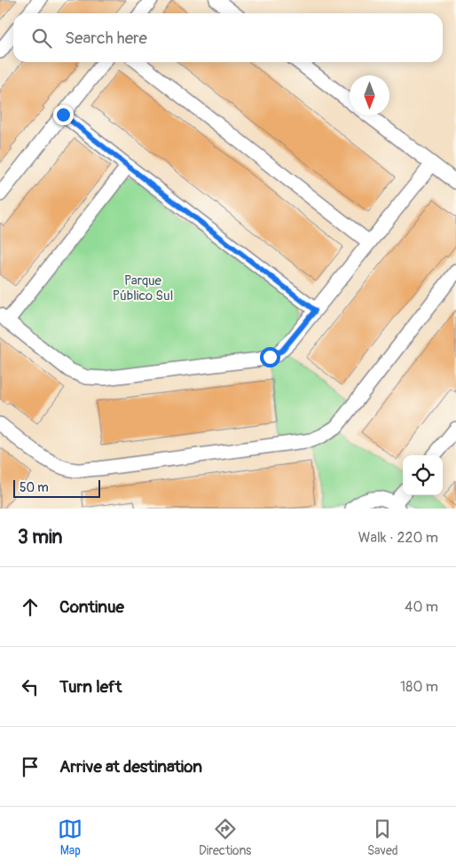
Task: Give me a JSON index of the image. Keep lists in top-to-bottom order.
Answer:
{
  "parks": ["Parque Público Sul"],
  "scale_bar": "50 m",
  "north": "bottom",
  "page": {
    "search": "Search here",
    "scale": "50 m",
    "heading": ["3 min", "Walk · 220 m"],
    "list": [
      ["Continue", "40 m"],
      ["Turn left", "180 m"],
      "Arrive at destination"
    ],
    "nav": ["Map", "Directions", "Saved"]
  }
}
